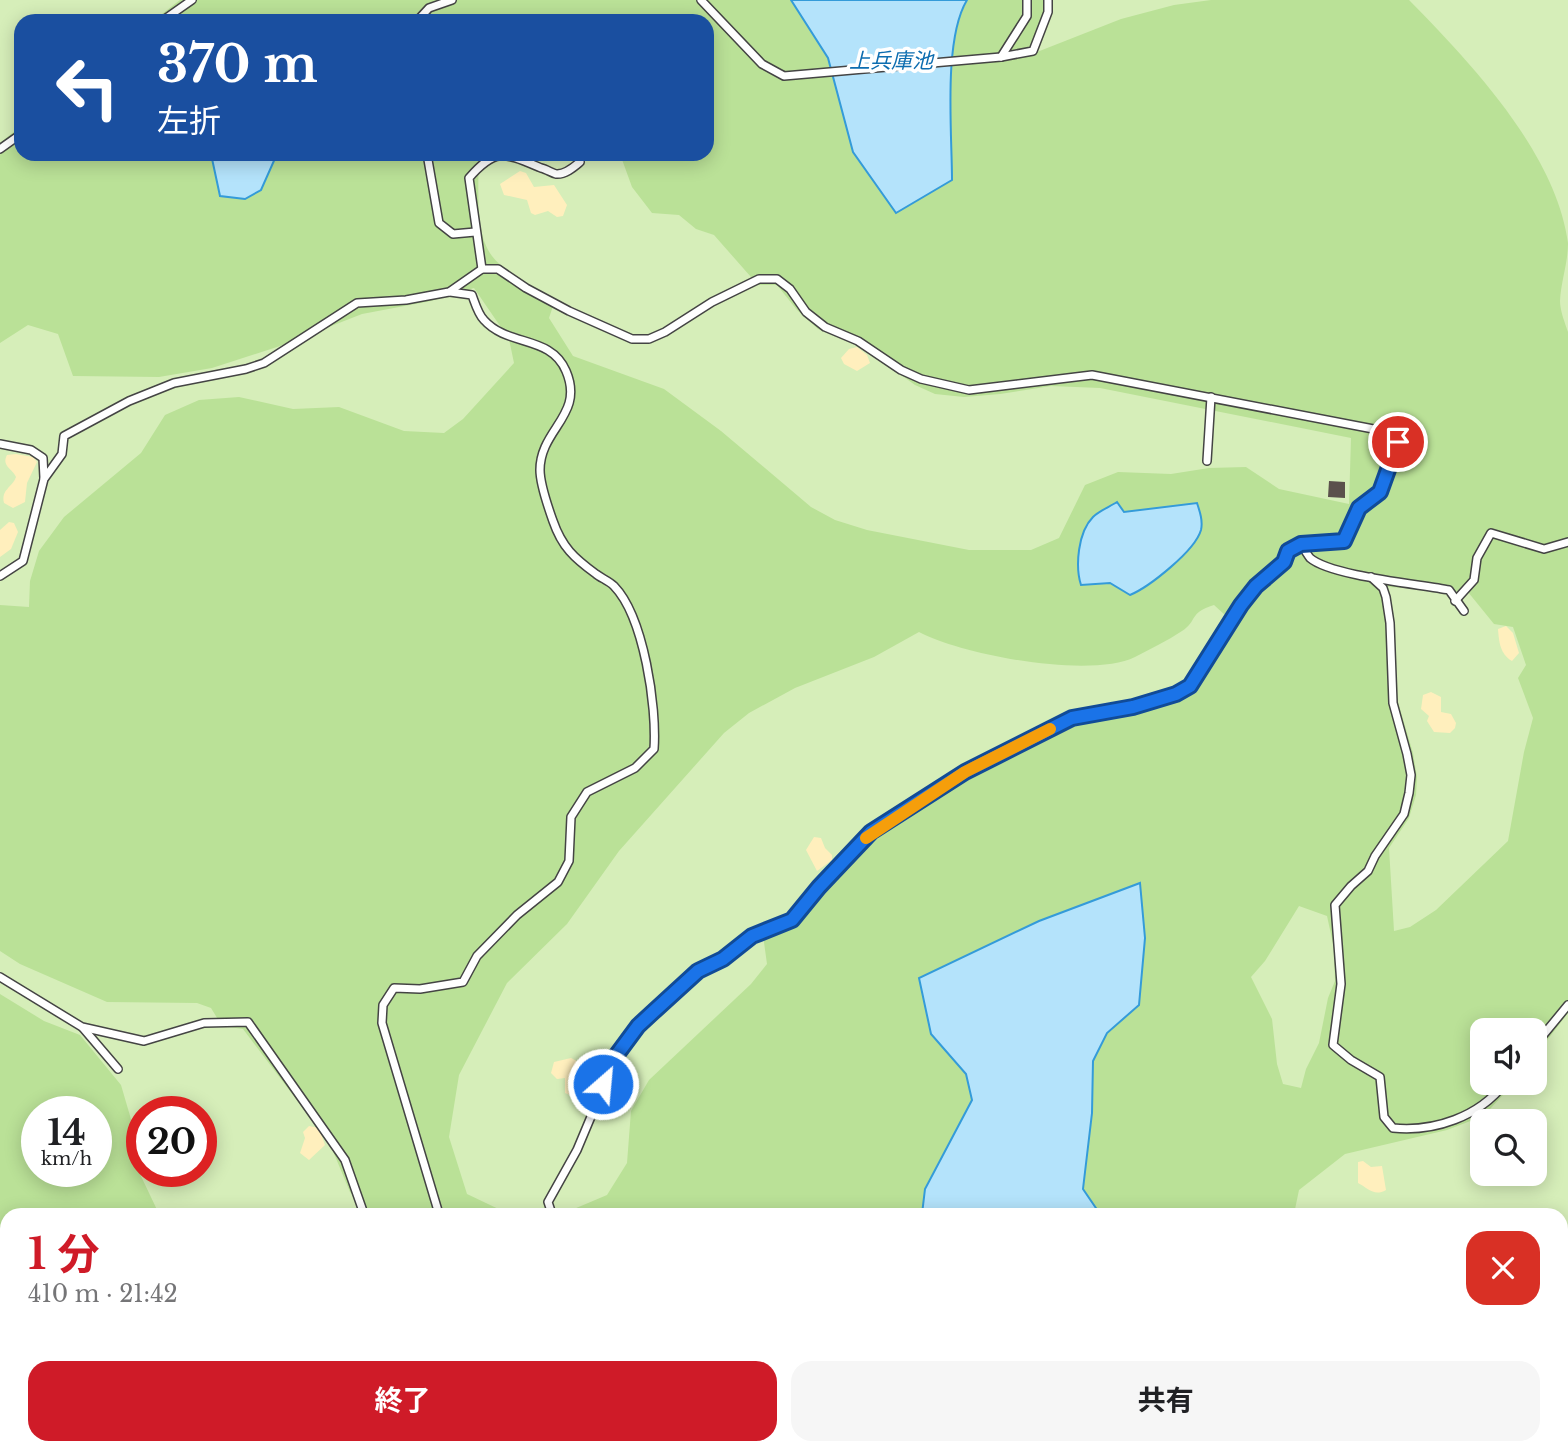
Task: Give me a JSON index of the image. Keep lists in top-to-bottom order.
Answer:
{
  "water": ["上兵庫池"],
  "page": {
    "turn": ["370 m", "左折"],
    "speed": "14 km/h",
    "limit": "20",
    "heading": ["1 分", "410 m · 21:42"],
    "buttons": ["終了", "共有"]
  }
}
